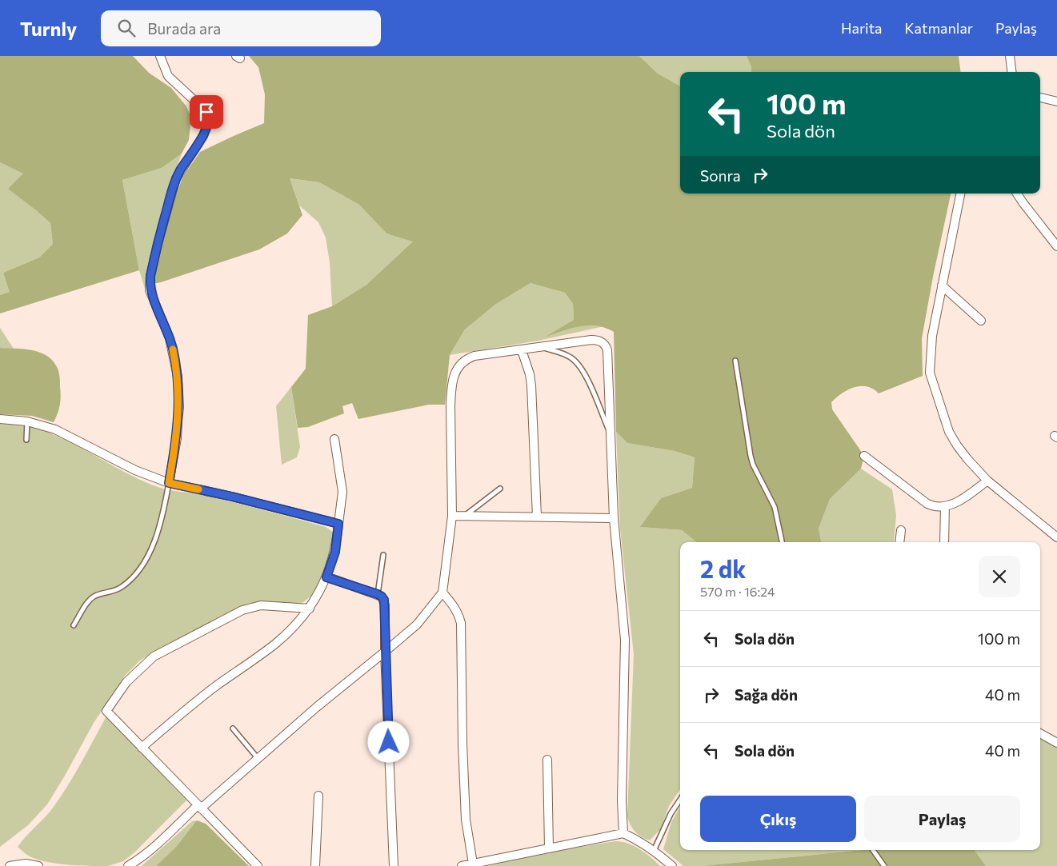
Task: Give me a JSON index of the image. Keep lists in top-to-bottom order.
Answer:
{
  "page": {
    "header": "Turnly",
    "search": "Burada ara",
    "nav": ["Harita", "Katmanlar", "Paylaş"],
    "turn": ["100 m", "Sola dön"],
    "then": "Sonra",
    "heading": ["2 dk", "570 m · 16:24"],
    "list": [
      {
        "name": "Sola dön",
        "value": "100 m"
      },
      {
        "name": "Sağa dön",
        "value": "40 m"
      },
      {
        "name": "Sola dön",
        "value": "40 m"
      }
    ],
    "buttons": ["Çıkış", "Paylaş"]
  }
}
